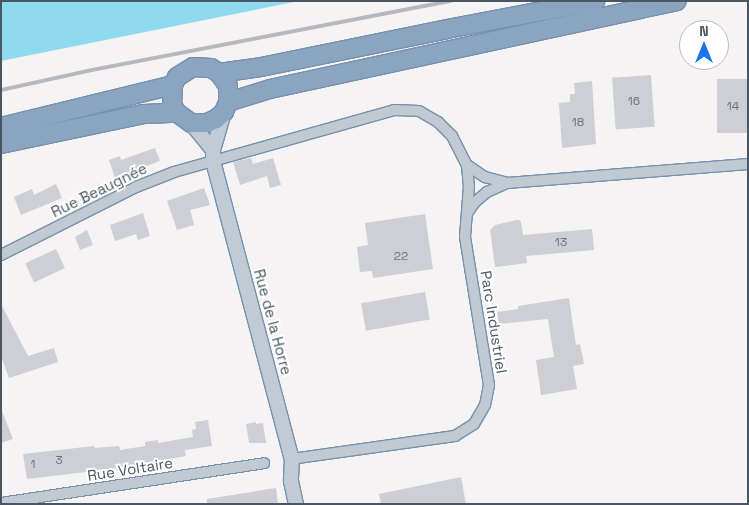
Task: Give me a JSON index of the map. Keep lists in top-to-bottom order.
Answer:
{
  "streets": {
    "street": [
      "Rue Beaugnée",
      "Rue de la Horre",
      "Parc Industriel",
      "Rue Voltaire"
    ]
  },
  "crossings": [
    ["Rue Beaugnée", "Rue de la Horre"],
    ["Rue Beaugnée", "Parc Industriel"],
    ["Rue de la Horre", "Parc Industriel"]
  ],
  "house_numbers": [
    "16",
    "14",
    "18",
    "13",
    "22",
    "3",
    "1"
  ],
  "north": "top"
}
